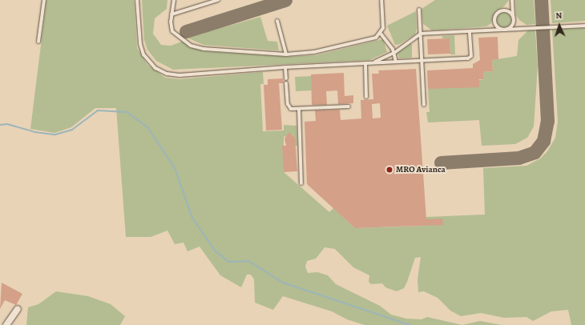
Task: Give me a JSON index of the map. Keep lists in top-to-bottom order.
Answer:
{
  "places": ["MRO Avianca"],
  "north": "top"
}
